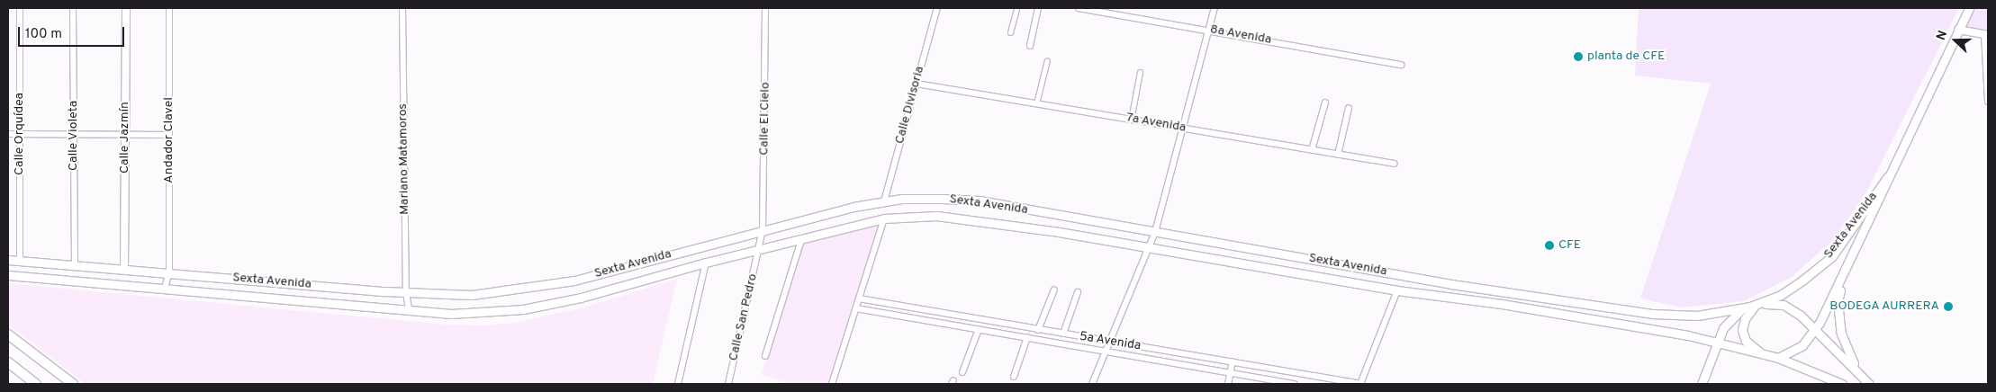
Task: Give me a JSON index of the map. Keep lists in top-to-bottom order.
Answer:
{
  "streets": {
    "main road": ["Sexta Avenida"],
    "street": [
      "8a Avenida",
      "Calle Divisoria",
      "Calle El Cielo",
      "7a Avenida",
      "Calle Orquídea",
      "Calle Violeta",
      "Calle Jazmín",
      "Andador Clavel",
      "Mariano Matamoros",
      "Calle San Pedro",
      "5a Avenida"
    ]
  },
  "crossings": [
    ["Calle Divisoria", "7a Avenida"],
    ["Calle Divisoria", "Sexta Avenida"],
    ["Calle El Cielo", "Sexta Avenida"],
    ["Calle El Cielo", "Calle San Pedro"],
    ["Calle Orquídea", "Sexta Avenida"],
    ["Calle Violeta", "Sexta Avenida"],
    ["Calle Jazmín", "Sexta Avenida"],
    ["Andador Clavel", "Sexta Avenida"],
    ["Mariano Matamoros", "Sexta Avenida"],
    ["Sexta Avenida", "Calle San Pedro"]
  ],
  "places": ["planta de CFE", "CFE", "BODEGA AURRERA"],
  "scale_bar": "100 m",
  "north": "left"
}
